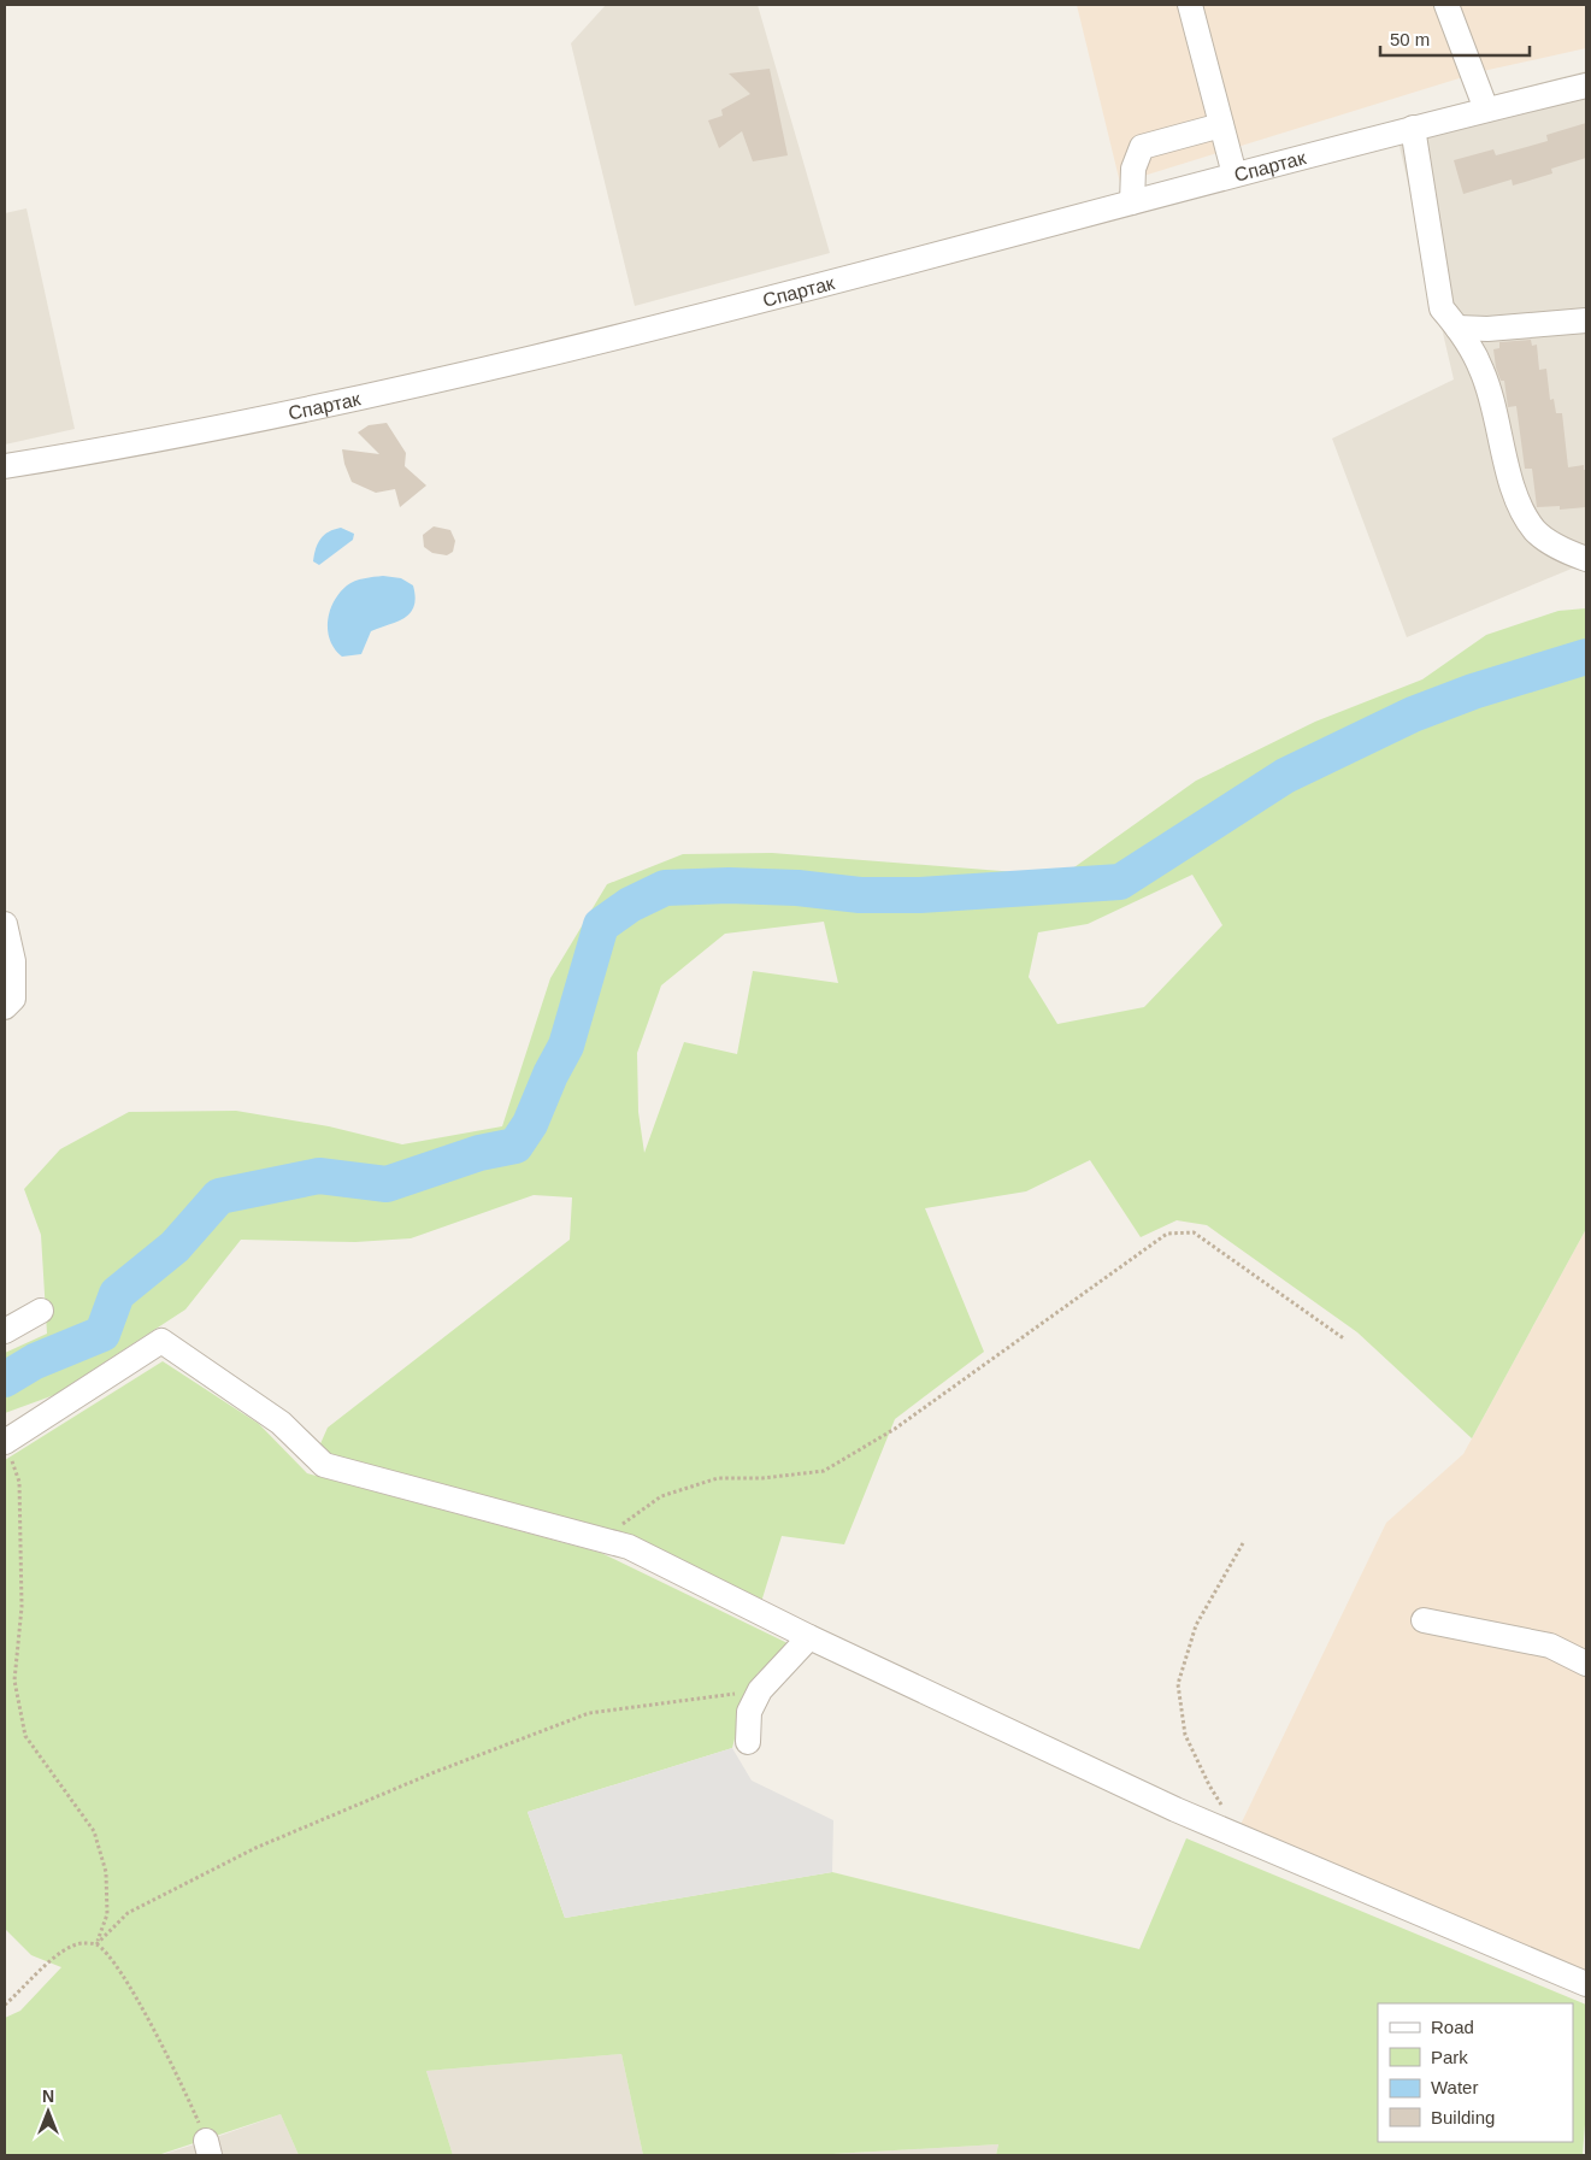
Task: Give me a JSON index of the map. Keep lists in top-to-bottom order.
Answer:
{
  "streets": {
    "street": ["Спартак"]
  },
  "legend": [
    "Road",
    "Park",
    "Water",
    "Building"
  ],
  "scale_bar": "50 m",
  "north": "top"
}
